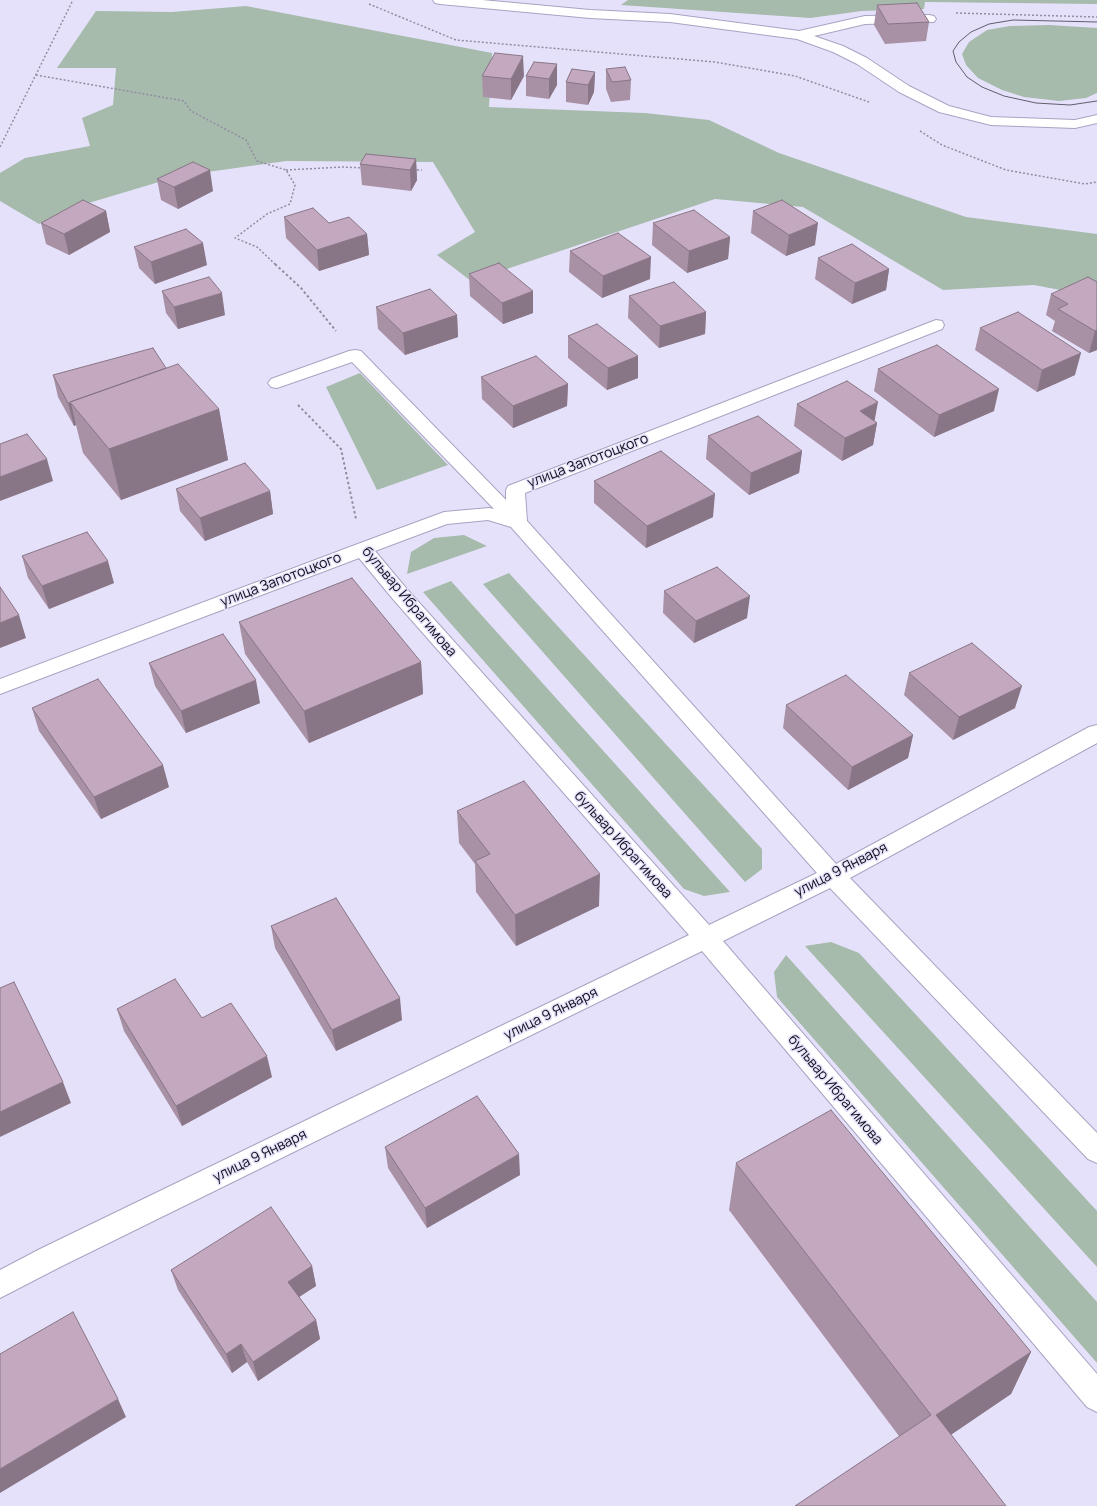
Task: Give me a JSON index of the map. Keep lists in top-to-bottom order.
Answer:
{
  "streets": {
    "street": ["улица Запотоцкого", "бульвар Ибрагимова", "улица 9 Января"]
  },
  "crossings": [
    ["улица Запотоцкого", "бульвар Ибрагимова"],
    ["бульвар Ибрагимова", "улица 9 Января"]
  ]
}
